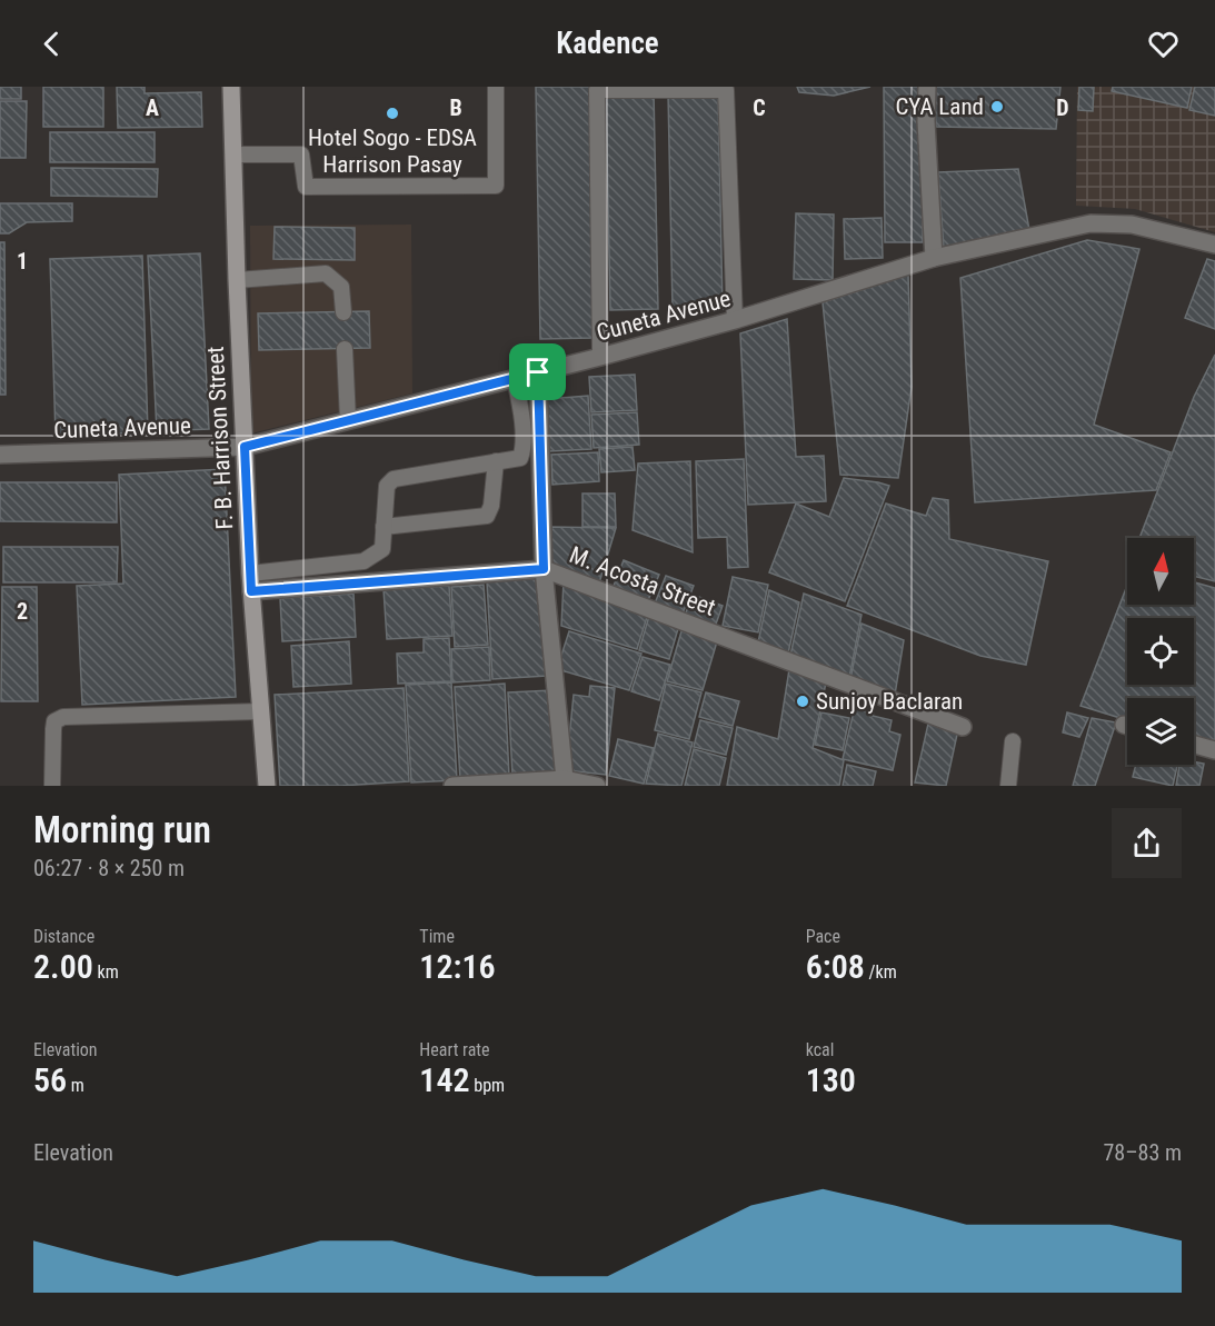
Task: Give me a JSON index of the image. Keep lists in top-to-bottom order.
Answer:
{
  "streets": {
    "main road": ["F. B. Harrison Street"],
    "street": ["Cuneta Avenue", "M. Acosta Street"]
  },
  "crossings": [
    ["Cuneta Avenue", "F. B. Harrison Street"],
    ["F. B. Harrison Street", "M. Acosta Street"]
  ],
  "places": ["CYA Land", "Hotel Sogo - EDSA Harrison Pasay", "Sunjoy Baclaran"],
  "north": "top",
  "page": {
    "header": "Kadence",
    "heading": ["Morning run", "06:27 · 8 × 250 m"],
    "stats": [
      ["Distance", "2.00 km"],
      ["Time", "12:16"],
      ["Pace", "6:08 /km"],
      ["Elevation", "56 m"],
      ["Heart rate", "142 bpm"],
      ["kcal", "130"]
    ],
    "chart": ["Elevation", "78–83 m"]
  },
  "grid": {
    "columns": [
      "A",
      "B",
      "C",
      "D"
    ],
    "rows": ["1", "2"]
  }
}
